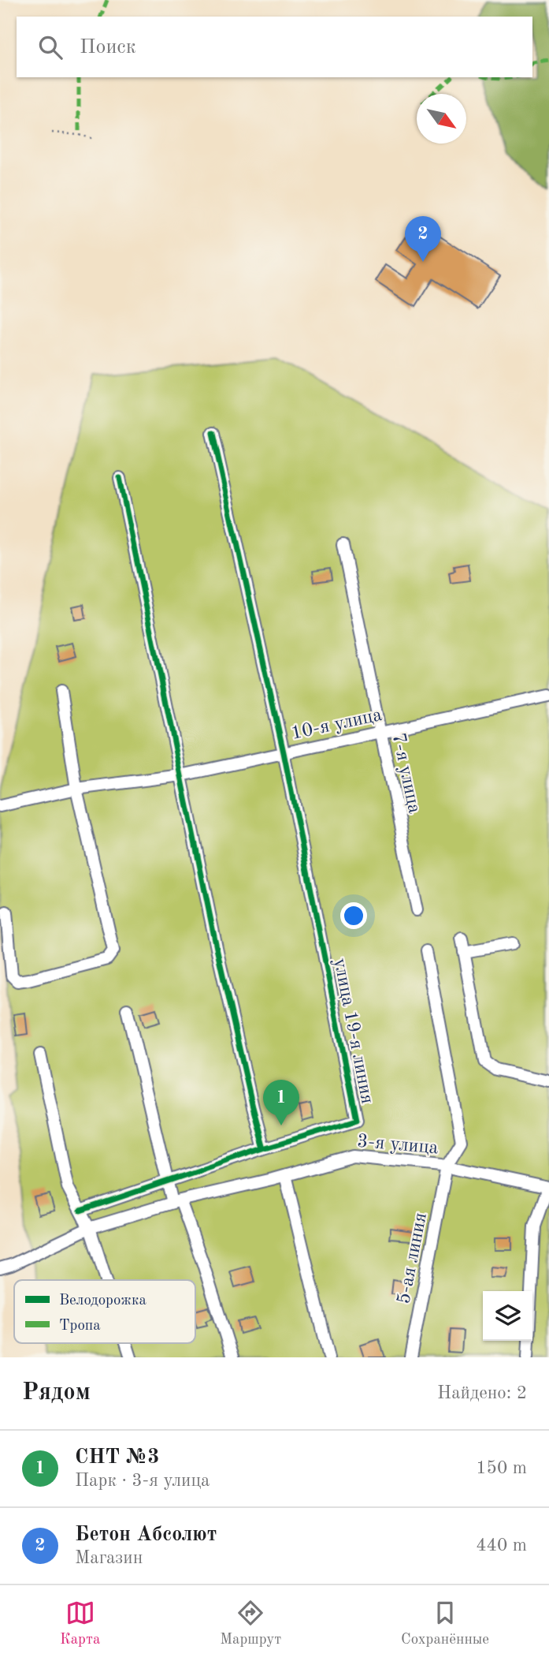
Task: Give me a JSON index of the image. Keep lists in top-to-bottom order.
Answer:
{
  "streets": {
    "street": [
      "10-я улица",
      "7-я улица",
      "улица 19-я линия",
      "3-я улица",
      "5-ая линия"
    ]
  },
  "crossings": [
    ["10-я улица", "7-я улица"],
    ["10-я улица", "улица 19-я линия"],
    ["3-я улица", "5-ая линия"]
  ],
  "legend": ["Велодорожка", "Тропа"],
  "north": "bottom right",
  "page": {
    "search": "Поиск",
    "pins": ["2", "1"],
    "heading": ["Рядом", "Найдено: 2"],
    "list": [
      {
        "mark": "1",
        "name": "СНТ №3",
        "note": "Парк · 3-я улица",
        "value": "150 m"
      },
      {
        "mark": "2",
        "name": "Бетон Абсолют",
        "note": "Магазин",
        "value": "440 m"
      }
    ],
    "nav": ["Карта", "Маршрут", "Сохранённые"]
  }
}
